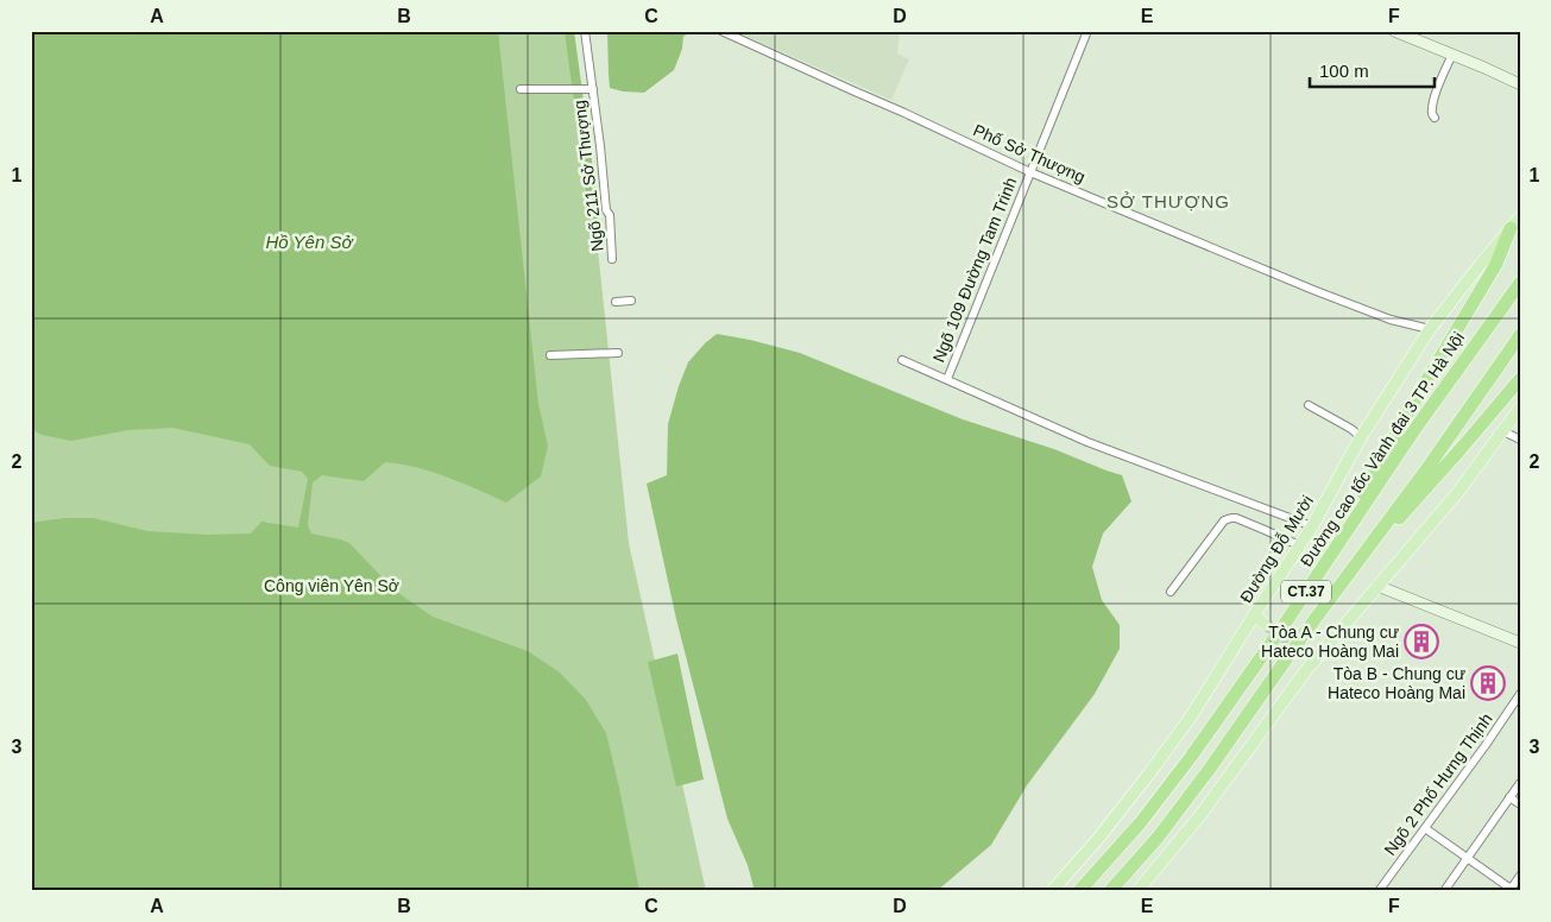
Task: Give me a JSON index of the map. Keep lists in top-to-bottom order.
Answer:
{
  "streets": {
    "highway": ["Đường cao tốc Vành đai 3 TP. Hà Nội", "CT.37"],
    "main road": ["Đường Đỗ Mười"],
    "street": [
      "Phố Sở Thượng",
      "Ngõ 211 Sở Thượng",
      "Ngõ 109 Đường Tam Trinh",
      "Ngõ 2 Phố Hưng Thịnh"
    ]
  },
  "crossings": [
    ["Phố Sở Thượng", "Ngõ 109 Đường Tam Trinh"],
    ["Phố Sở Thượng", "Đường Đỗ Mười"]
  ],
  "districts": ["SỞ THƯỢNG"],
  "water": ["Hồ Yên Sở"],
  "parks": ["Công viên Yên Sở"],
  "places": {
    "building": ["Tòa A - Chung cư Hateco Hoàng Mai", "Tòa B - Chung cư Hateco Hoàng Mai"]
  },
  "scale_bar": "100 m",
  "grid": {
    "columns": [
      "A",
      "B",
      "C",
      "D",
      "E",
      "F"
    ],
    "rows": ["1", "2", "3"]
  }
}
